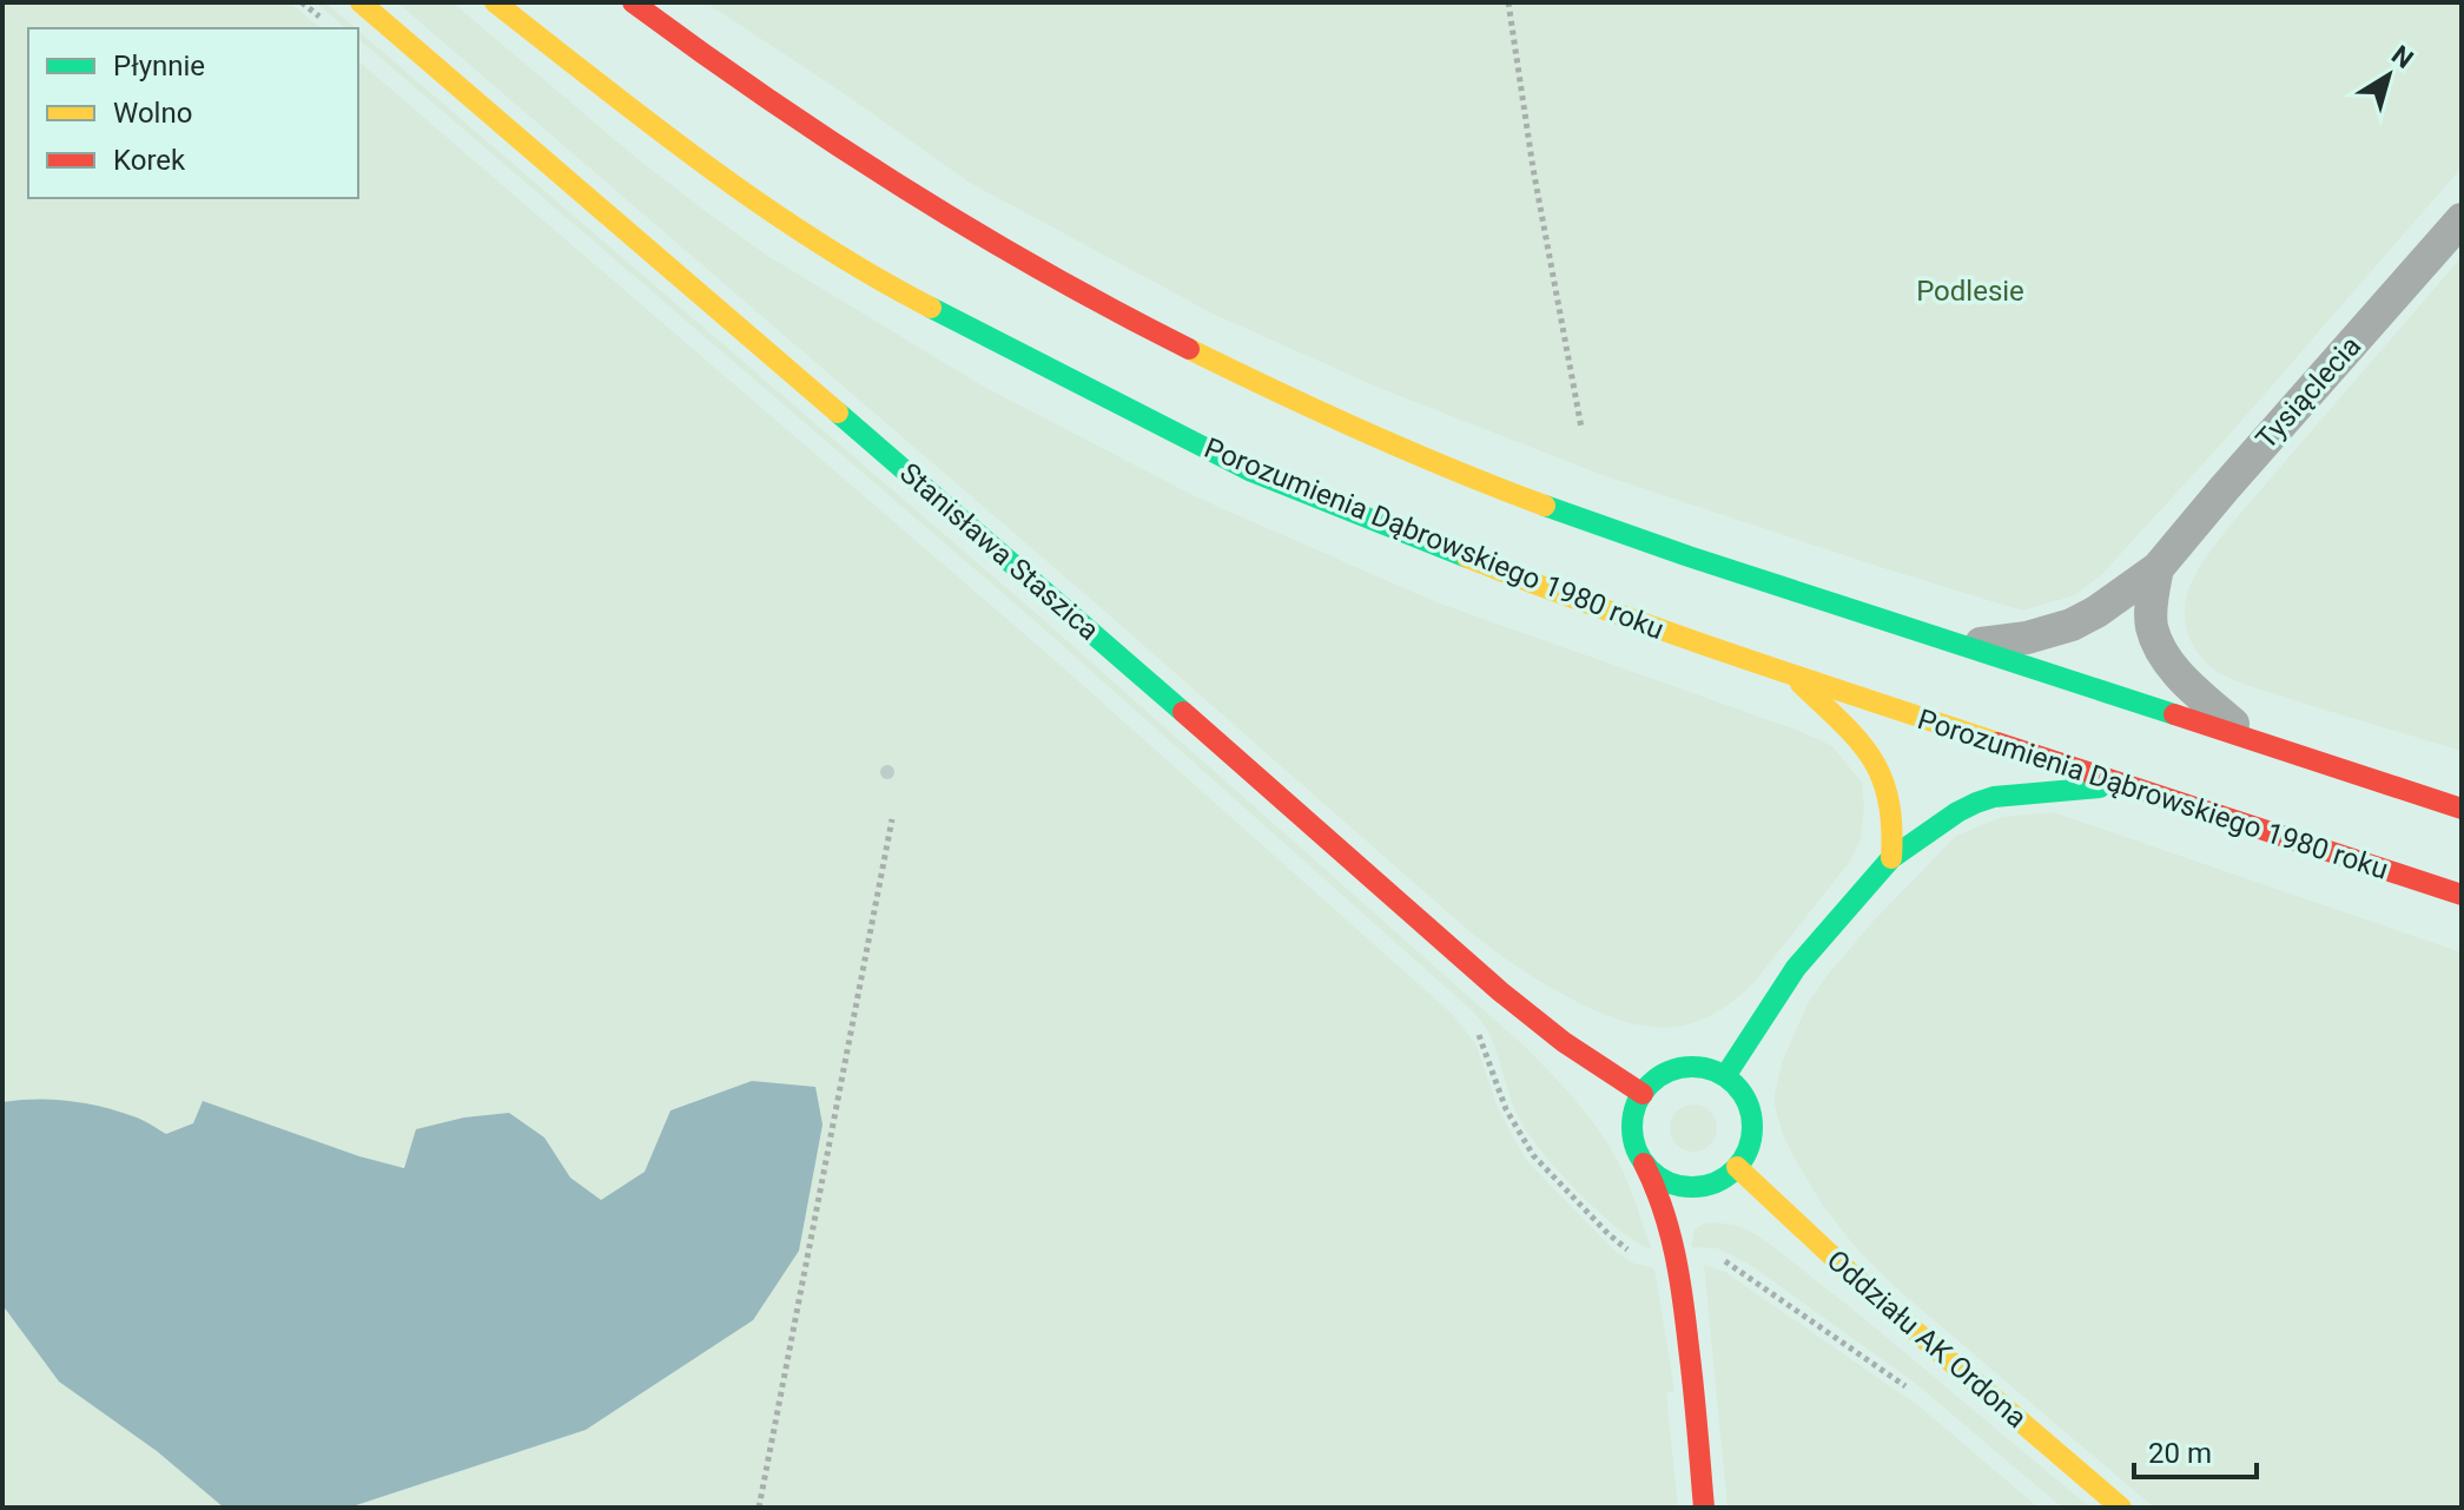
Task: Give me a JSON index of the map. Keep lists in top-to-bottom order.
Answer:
{
  "streets": {
    "main road": ["Porozumienia Dąbrowskiego 1980 roku", "Stanisława Staszica", "Oddziału AK Ordona"],
    "street": ["Tysiąclecia"]
  },
  "crossings": [
    ["Stanisława Staszica", "Oddziału AK Ordona"]
  ],
  "parks": ["Podlesie"],
  "legend": ["Płynnie", "Wolno", "Korek"],
  "scale_bar": "20 m",
  "north": "top right"
}
